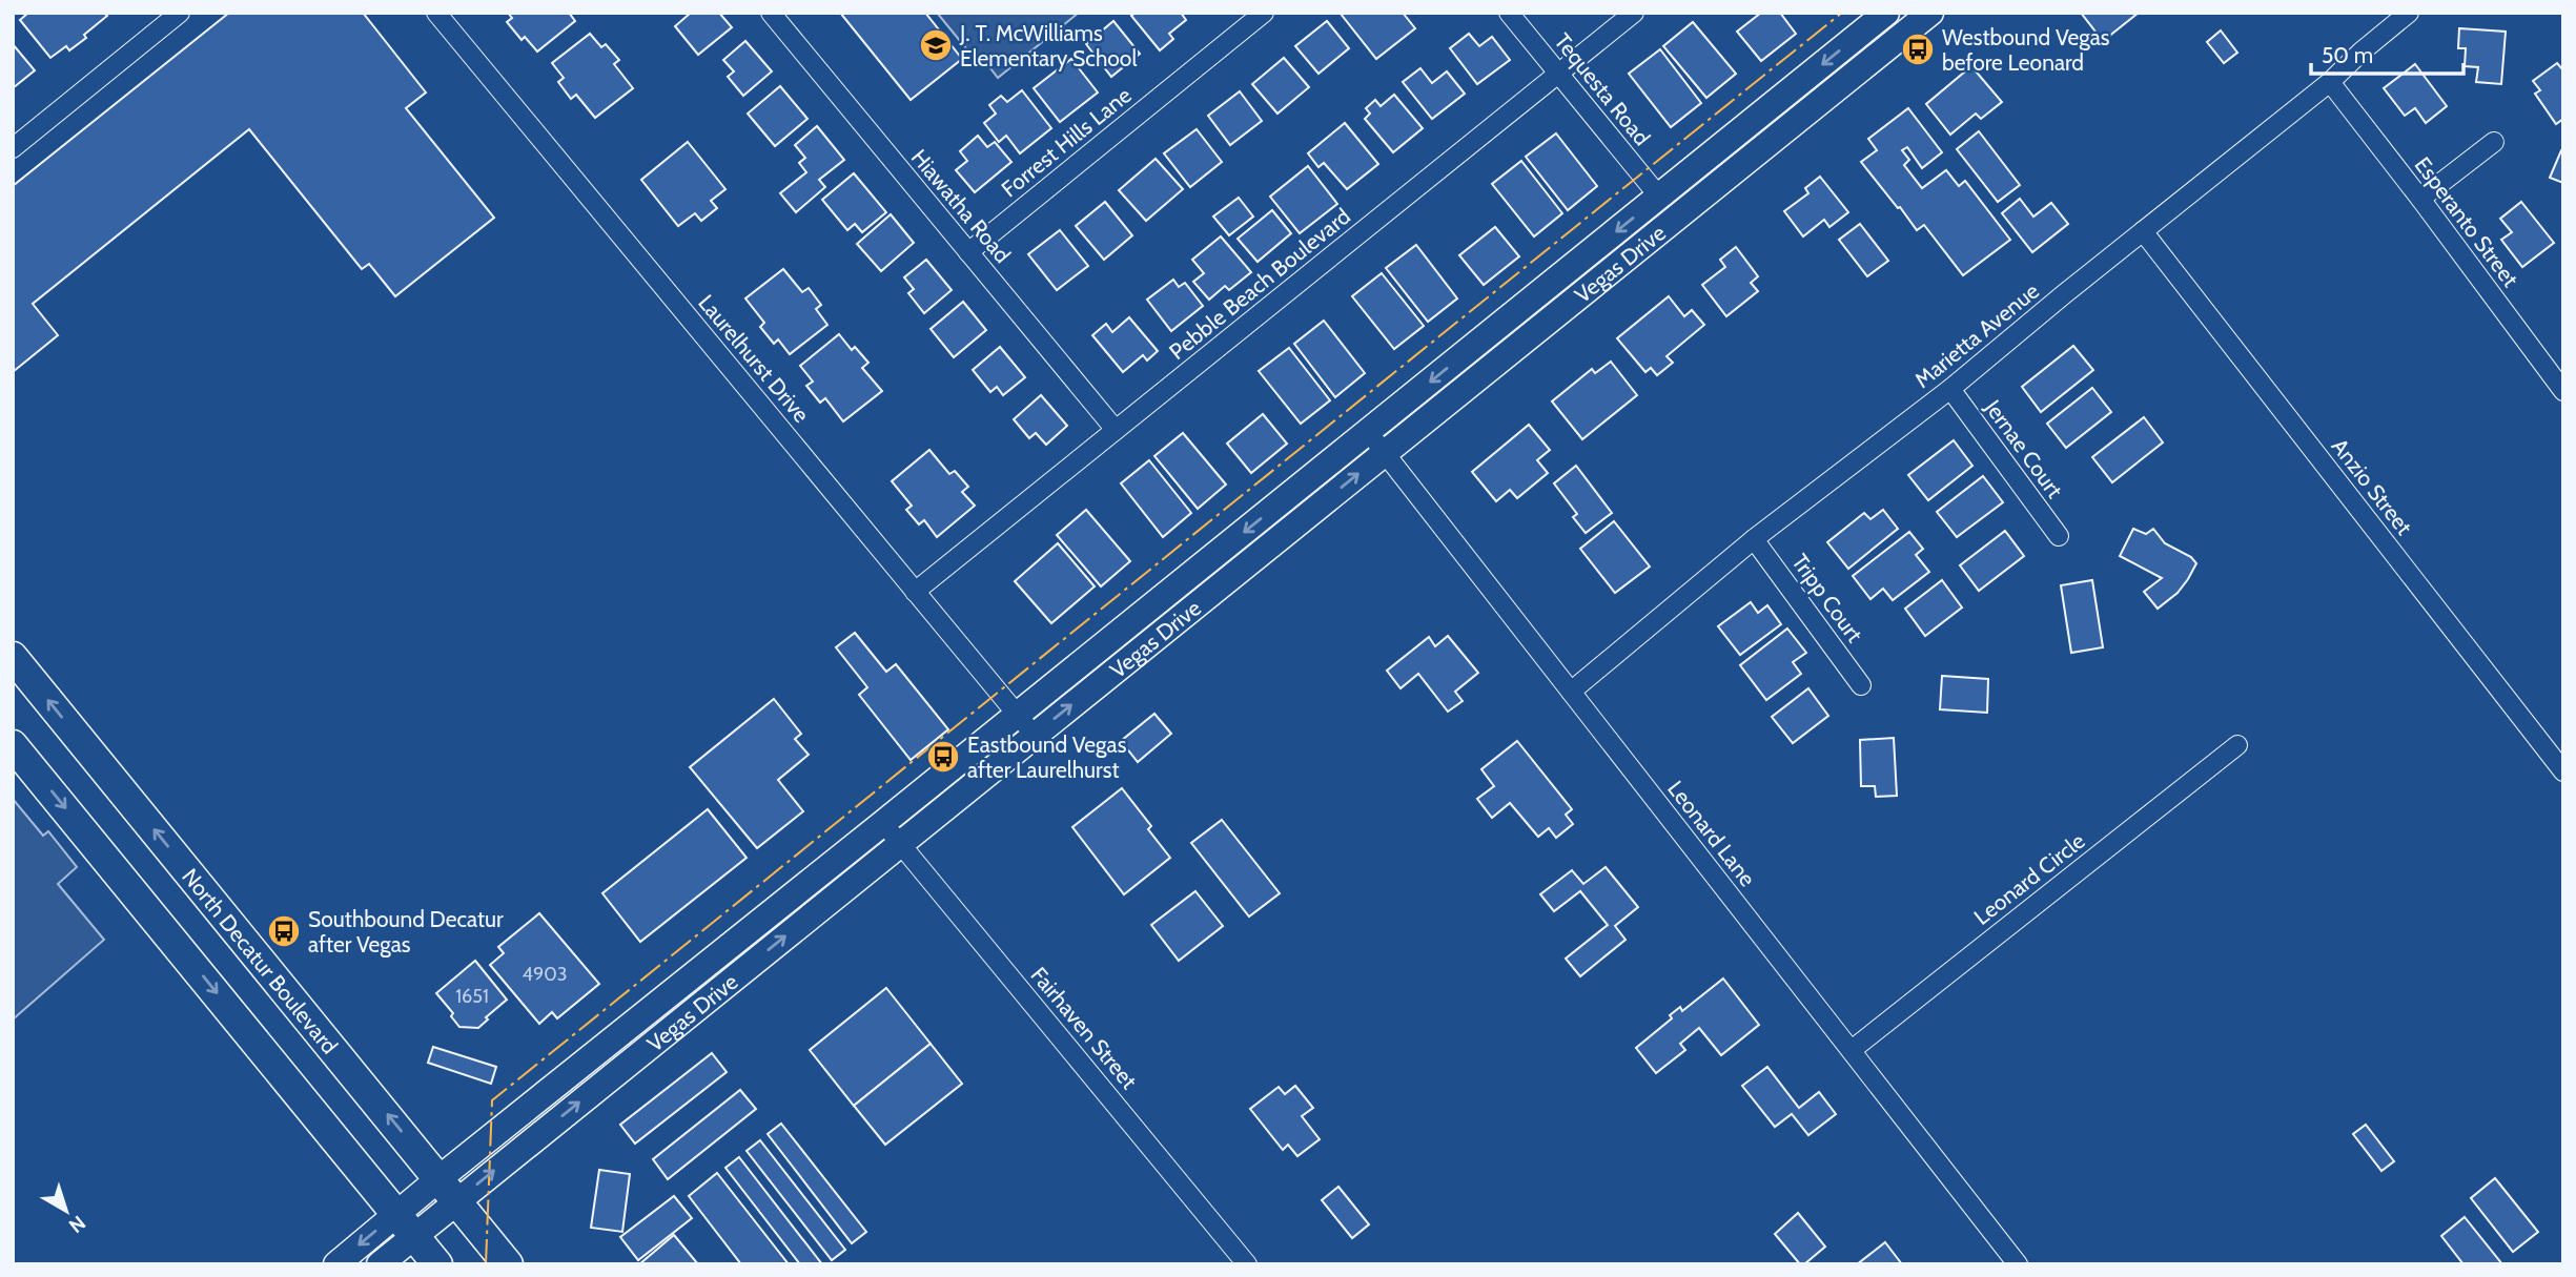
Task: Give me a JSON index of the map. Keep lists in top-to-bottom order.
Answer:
{
  "streets": {
    "main road": ["Vegas Drive", "North Decatur Boulevard"],
    "street": [
      "Tequesta Road",
      "Forrest Hills Lane",
      "Hiawatha Road",
      "Esperanto Street",
      "Pebble Beach Boulevard",
      "Marietta Avenue",
      "Laurelhurst Drive",
      "Jernae Court",
      "Anzio Street",
      "Tripp Court",
      "Leonard Lane",
      "Leonard Circle",
      "Fairhaven Street"
    ]
  },
  "crossings": [
    ["Tequesta Road", "Vegas Drive"],
    ["Tequesta Road", "Pebble Beach Boulevard"],
    ["Forrest Hills Lane", "Hiawatha Road"],
    ["Hiawatha Road", "Pebble Beach Boulevard"],
    ["Esperanto Street", "Marietta Avenue"],
    ["Vegas Drive", "Laurelhurst Drive"],
    ["Vegas Drive", "Leonard Lane"],
    ["Vegas Drive", "North Decatur Boulevard"],
    ["Vegas Drive", "Fairhaven Street"],
    ["Pebble Beach Boulevard", "Laurelhurst Drive"],
    ["Marietta Avenue", "Jernae Court"],
    ["Marietta Avenue", "Anzio Street"],
    ["Marietta Avenue", "Tripp Court"],
    ["Marietta Avenue", "Leonard Lane"],
    ["Leonard Lane", "Leonard Circle"]
  ],
  "places": {
    "school or university": ["J. T. McWilliams Elementary School"],
    "bus stop": ["Westbound Vegas before Leonard", "Eastbound Vegas after Laurelhurst", "Southbound Decatur after Vegas"]
  },
  "house_numbers": ["4903", "1651"],
  "scale_bar": "50 m",
  "north": "bottom right"
}
